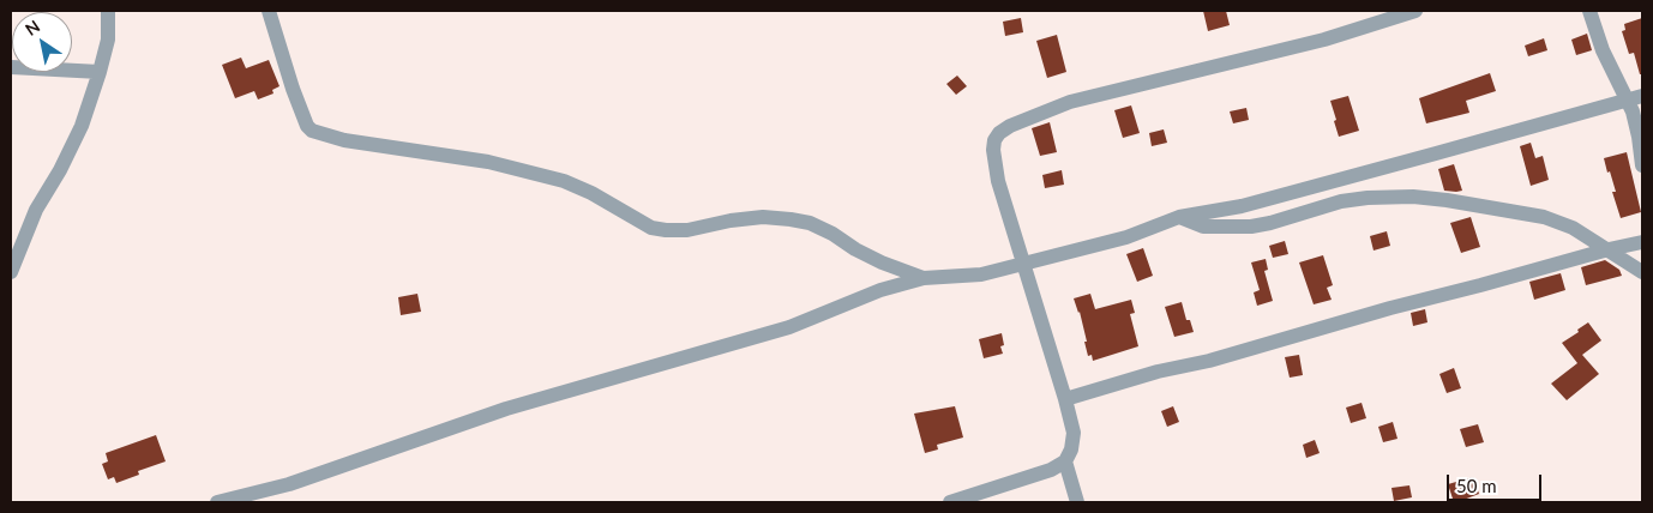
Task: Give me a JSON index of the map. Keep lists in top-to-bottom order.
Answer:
{
  "scale_bar": "50 m",
  "north": "top left"
}
